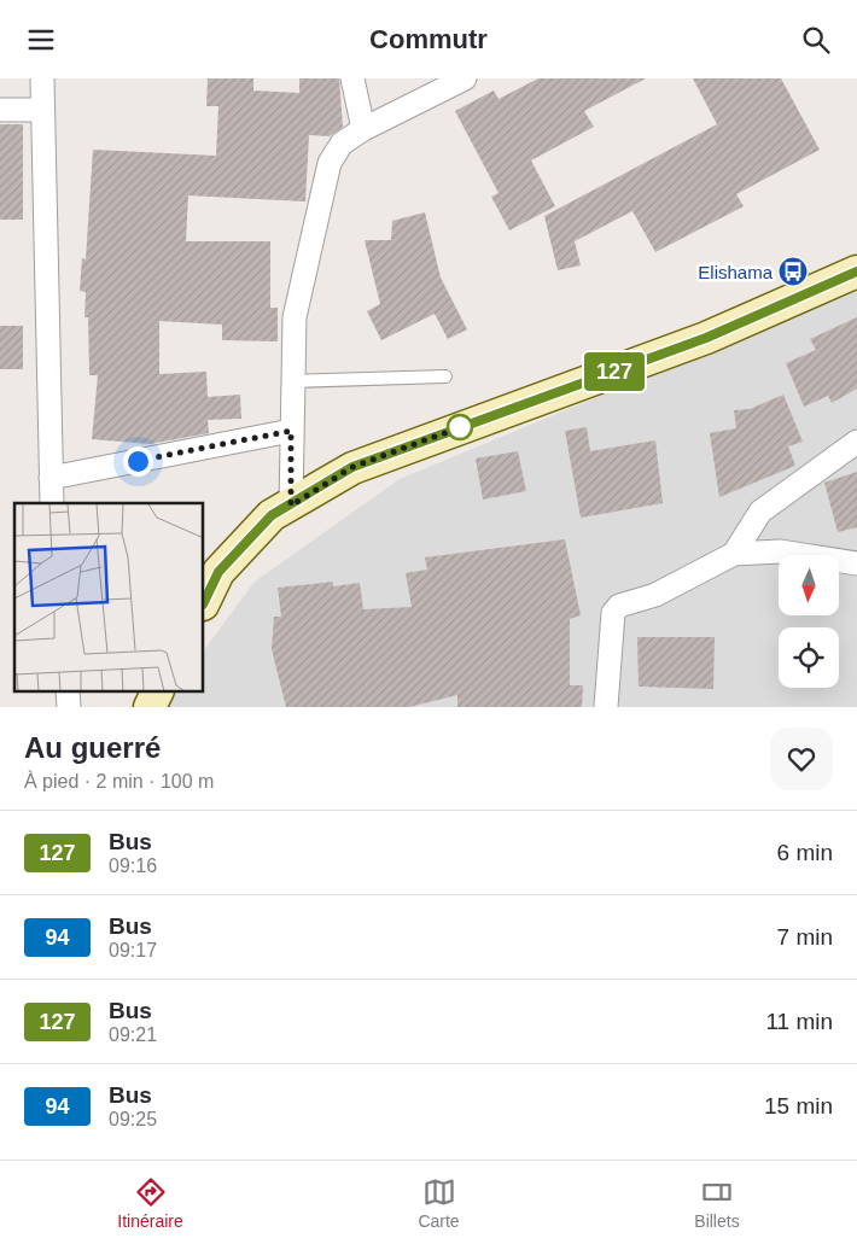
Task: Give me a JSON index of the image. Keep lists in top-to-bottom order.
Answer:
{
  "places": {
    "bus stop": ["Elishama"]
  },
  "lines": ["bus line 127"],
  "north": "bottom",
  "page": {
    "header": "Commutr",
    "on_map": "127",
    "heading": ["Au guerré", "À pied · 2 min · 100 m"],
    "list": [
      {
        "mark": "127",
        "name": "Bus",
        "note": "09:16",
        "value": "6 min"
      },
      {
        "mark": "94",
        "name": "Bus",
        "note": "09:17",
        "value": "7 min"
      },
      {
        "mark": "127",
        "name": "Bus",
        "note": "09:21",
        "value": "11 min"
      },
      {
        "mark": "94",
        "name": "Bus",
        "note": "09:25",
        "value": "15 min"
      }
    ],
    "tabs": ["Itinéraire", "Carte", "Billets"]
  }
}
